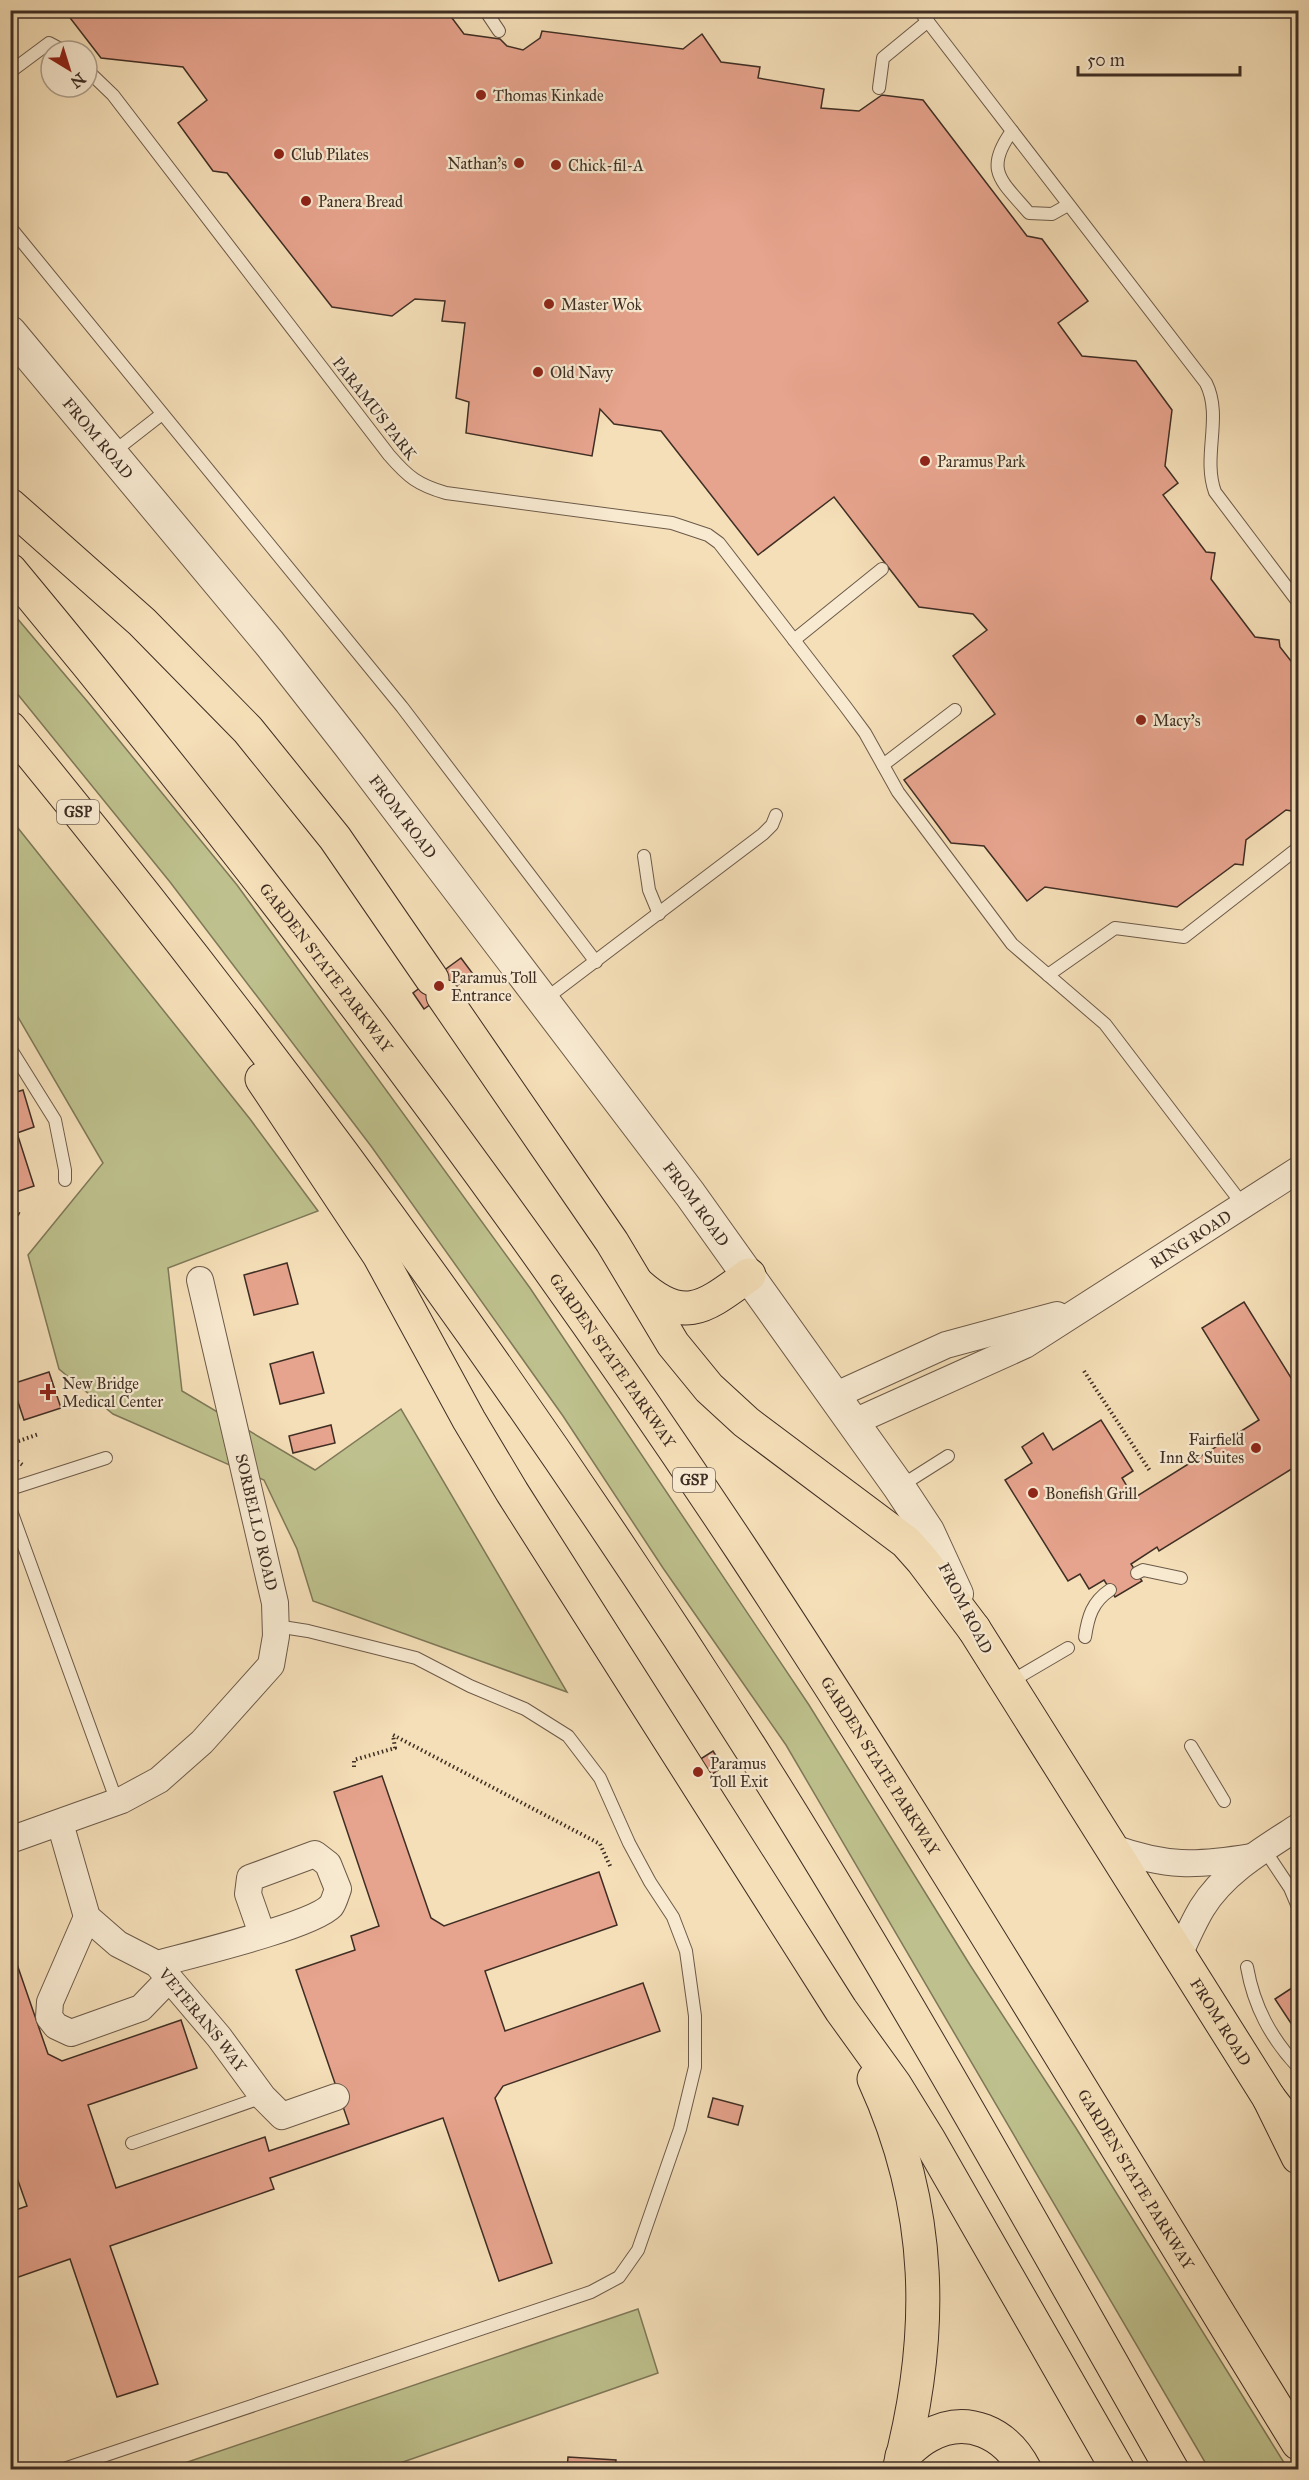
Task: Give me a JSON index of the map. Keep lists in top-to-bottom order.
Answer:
{
  "streets": {
    "main road": ["FROM ROAD", "GSP", "GARDEN STATE PARKWAY"],
    "street": ["RING ROAD", "SORBELLO ROAD", "VETERANS WAY"],
    "lane": ["PARAMUS PARK"]
  },
  "crossings": [
    ["PARAMUS PARK", "RING ROAD"],
    ["FROM ROAD", "RING ROAD"]
  ],
  "places": {
    "other": [
      "Thomas Kinkade",
      "Club Pilates",
      "Nathan's",
      "Chick-fil-A",
      "Panera Bread",
      "Master Wok",
      "Old Navy",
      "Paramus Park",
      "Macy's",
      "Paramus Toll Entrance",
      "Fairfield Inn & Suites",
      "Bonefish Grill",
      "Paramus Toll Exit"
    ],
    "health": ["New Bridge Medical Center"]
  },
  "scale_bar": "50 m",
  "north": "bottom right"
}
